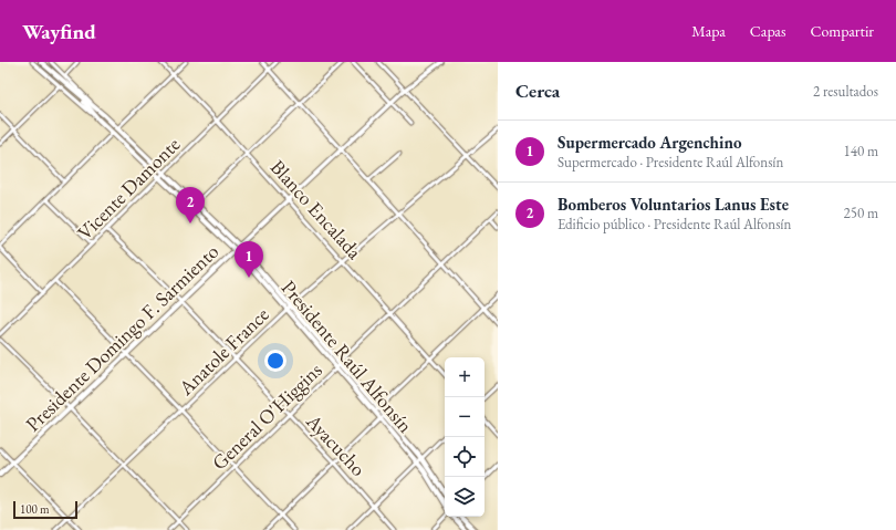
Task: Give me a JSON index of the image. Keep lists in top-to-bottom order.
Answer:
{
  "streets": {
    "main road": ["Presidente Domingo F. Sarmiento", "Presidente Raúl Alfonsín"],
    "street": [
      "Vicente Damonte",
      "Blanco Encalada",
      "Anatole France",
      "General O'Higgins",
      "Ayacucho"
    ]
  },
  "crossings": [
    ["Vicente Damonte", "Blanco Encalada"],
    ["Vicente Damonte", "Presidente Raúl Alfonsín"],
    ["Vicente Damonte", "Ayacucho"],
    ["Blanco Encalada", "Presidente Domingo F. Sarmiento"],
    ["Blanco Encalada", "Anatole France"],
    ["Blanco Encalada", "General O'Higgins"],
    ["Presidente Domingo F. Sarmiento", "Presidente Raúl Alfonsín"],
    ["Presidente Domingo F. Sarmiento", "Ayacucho"],
    ["Anatole France", "Presidente Raúl Alfonsín"],
    ["Anatole France", "Ayacucho"],
    ["Presidente Raúl Alfonsín", "General O'Higgins"],
    ["General O'Higgins", "Ayacucho"]
  ],
  "scale_bar": "100 m",
  "page": {
    "header": "Wayfind",
    "nav": ["Mapa", "Capas", "Compartir"],
    "heading": ["Cerca", "2 resultados"],
    "list": [
      {
        "mark": "1",
        "name": "Supermercado Argenchino",
        "note": "Supermercado · Presidente Raúl Alfonsín",
        "value": "140 m"
      },
      {
        "mark": "2",
        "name": "Bomberos Voluntarios Lanus Este",
        "note": "Edificio público · Presidente Raúl Alfonsín",
        "value": "250 m"
      }
    ],
    "pins": ["2", "1"],
    "map_buttons": ["+", "−"],
    "scale": "100 m"
  }
}
